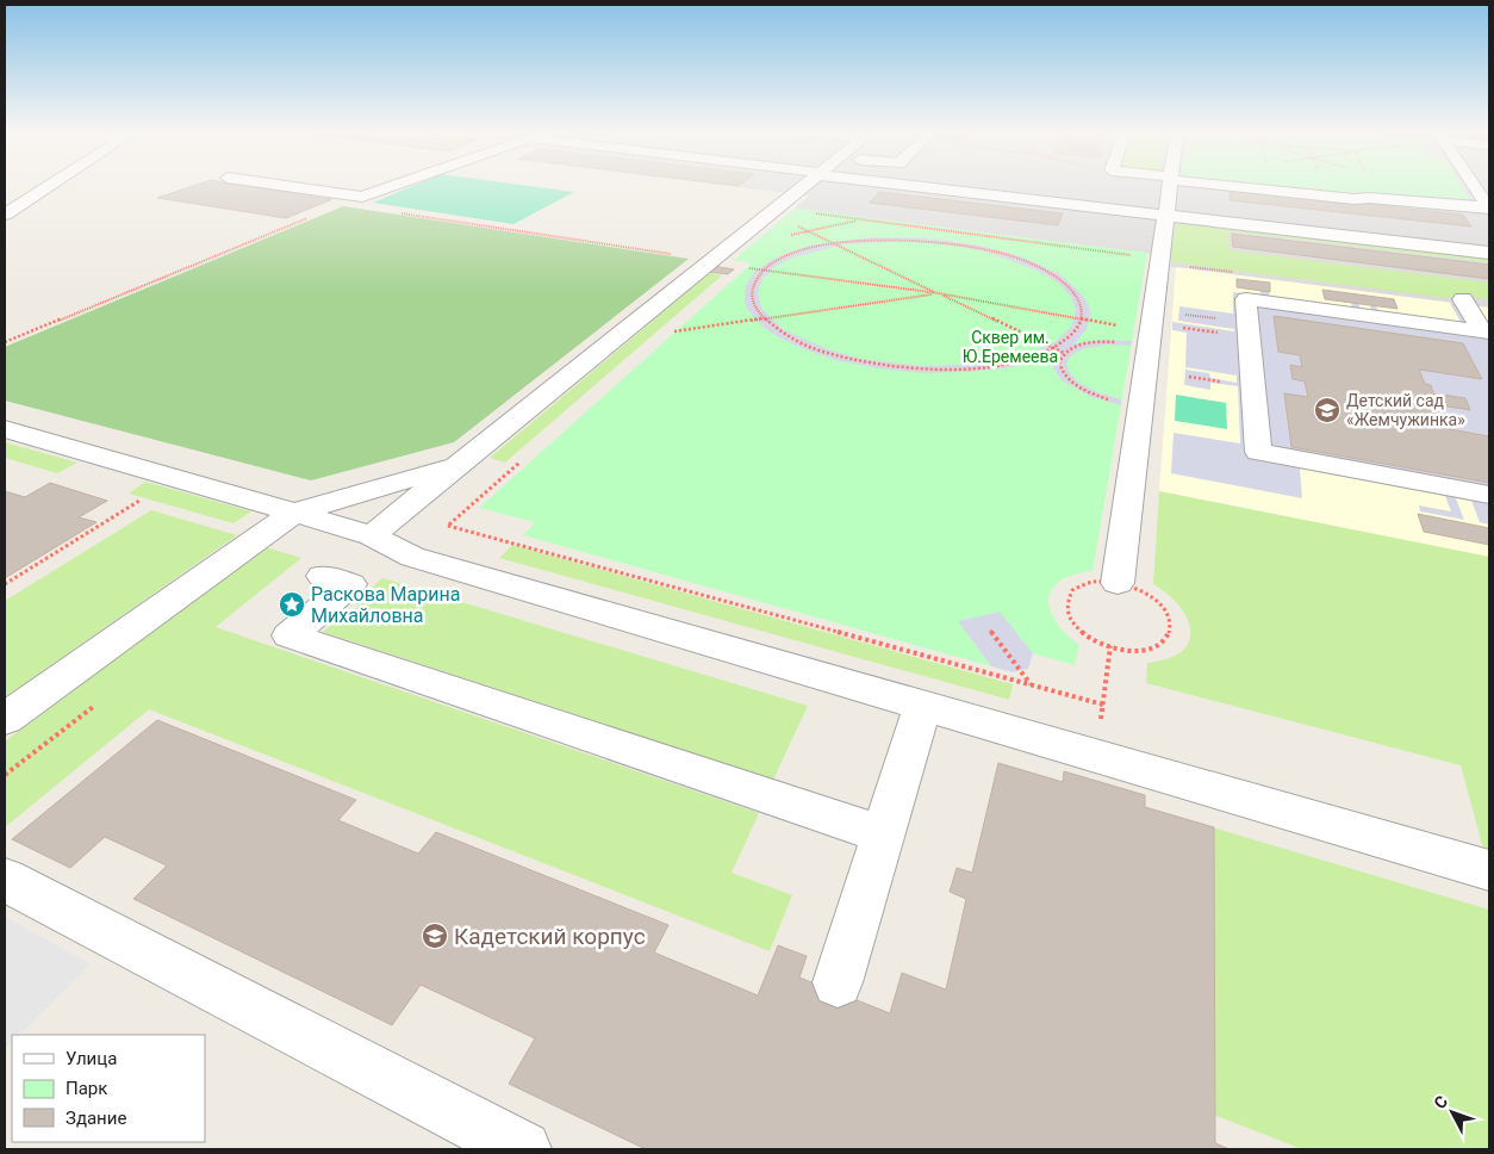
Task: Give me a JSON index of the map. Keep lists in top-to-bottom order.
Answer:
{
  "parks": ["Сквер им. Ю.Еремеева"],
  "places": {
    "school or university": ["Детский сад «Жемчужинка»", "Кадетский корпус"],
    "place": ["Раскова Марина Михайловна"]
  },
  "legend": ["Улица", "Парк", "Здание"],
  "north": "top left"
}
